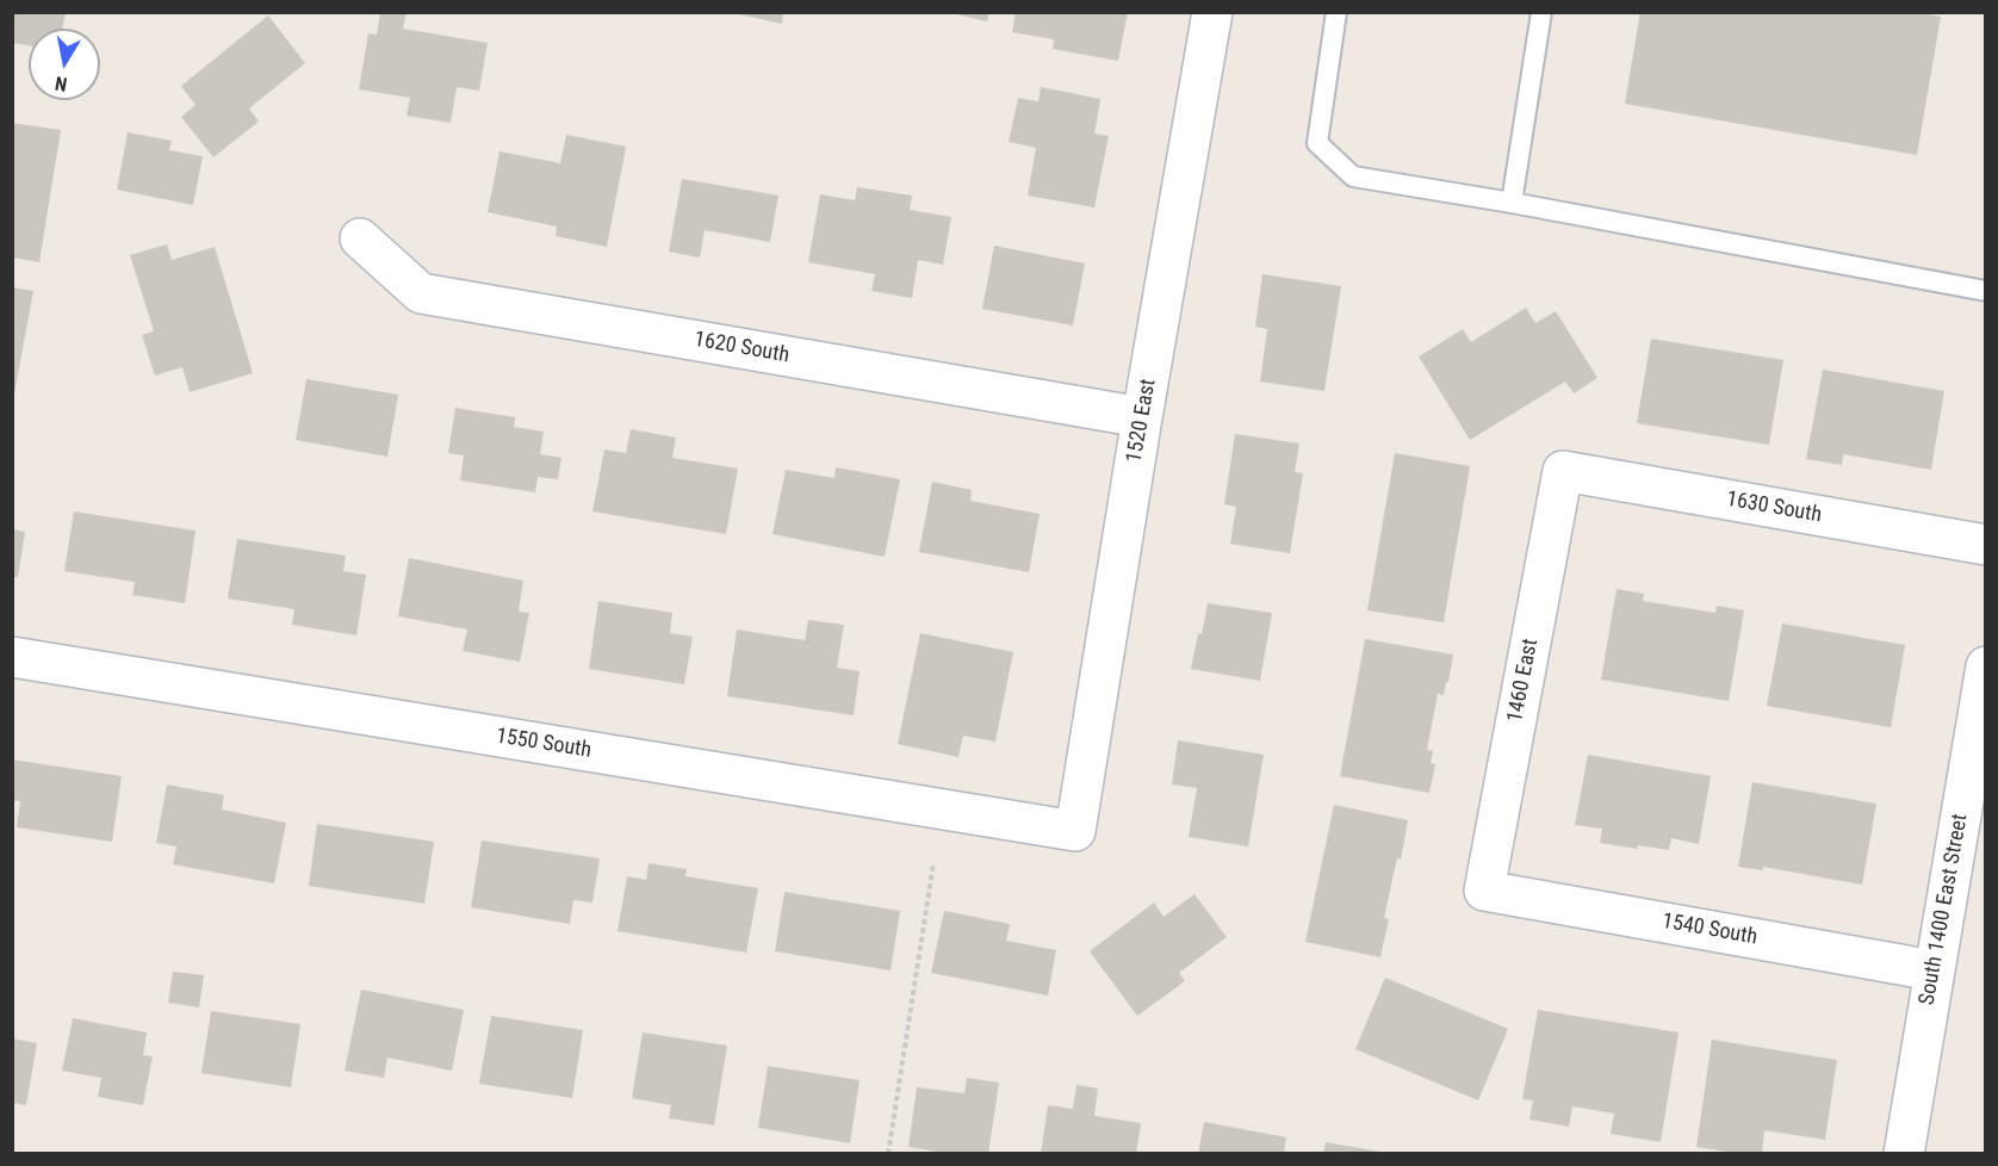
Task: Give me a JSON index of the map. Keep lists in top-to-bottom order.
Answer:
{
  "streets": {
    "street": [
      "1620 South",
      "1520 East",
      "1630 South",
      "1460 East",
      "1550 South",
      "South 1400 East Street",
      "1540 South"
    ]
  },
  "crossings": [
    ["1620 South", "1520 East"],
    ["1520 East", "1550 South"],
    ["1630 South", "1460 East"],
    ["1460 East", "1540 South"],
    ["South 1400 East Street", "1540 South"]
  ],
  "north": "bottom"
}
